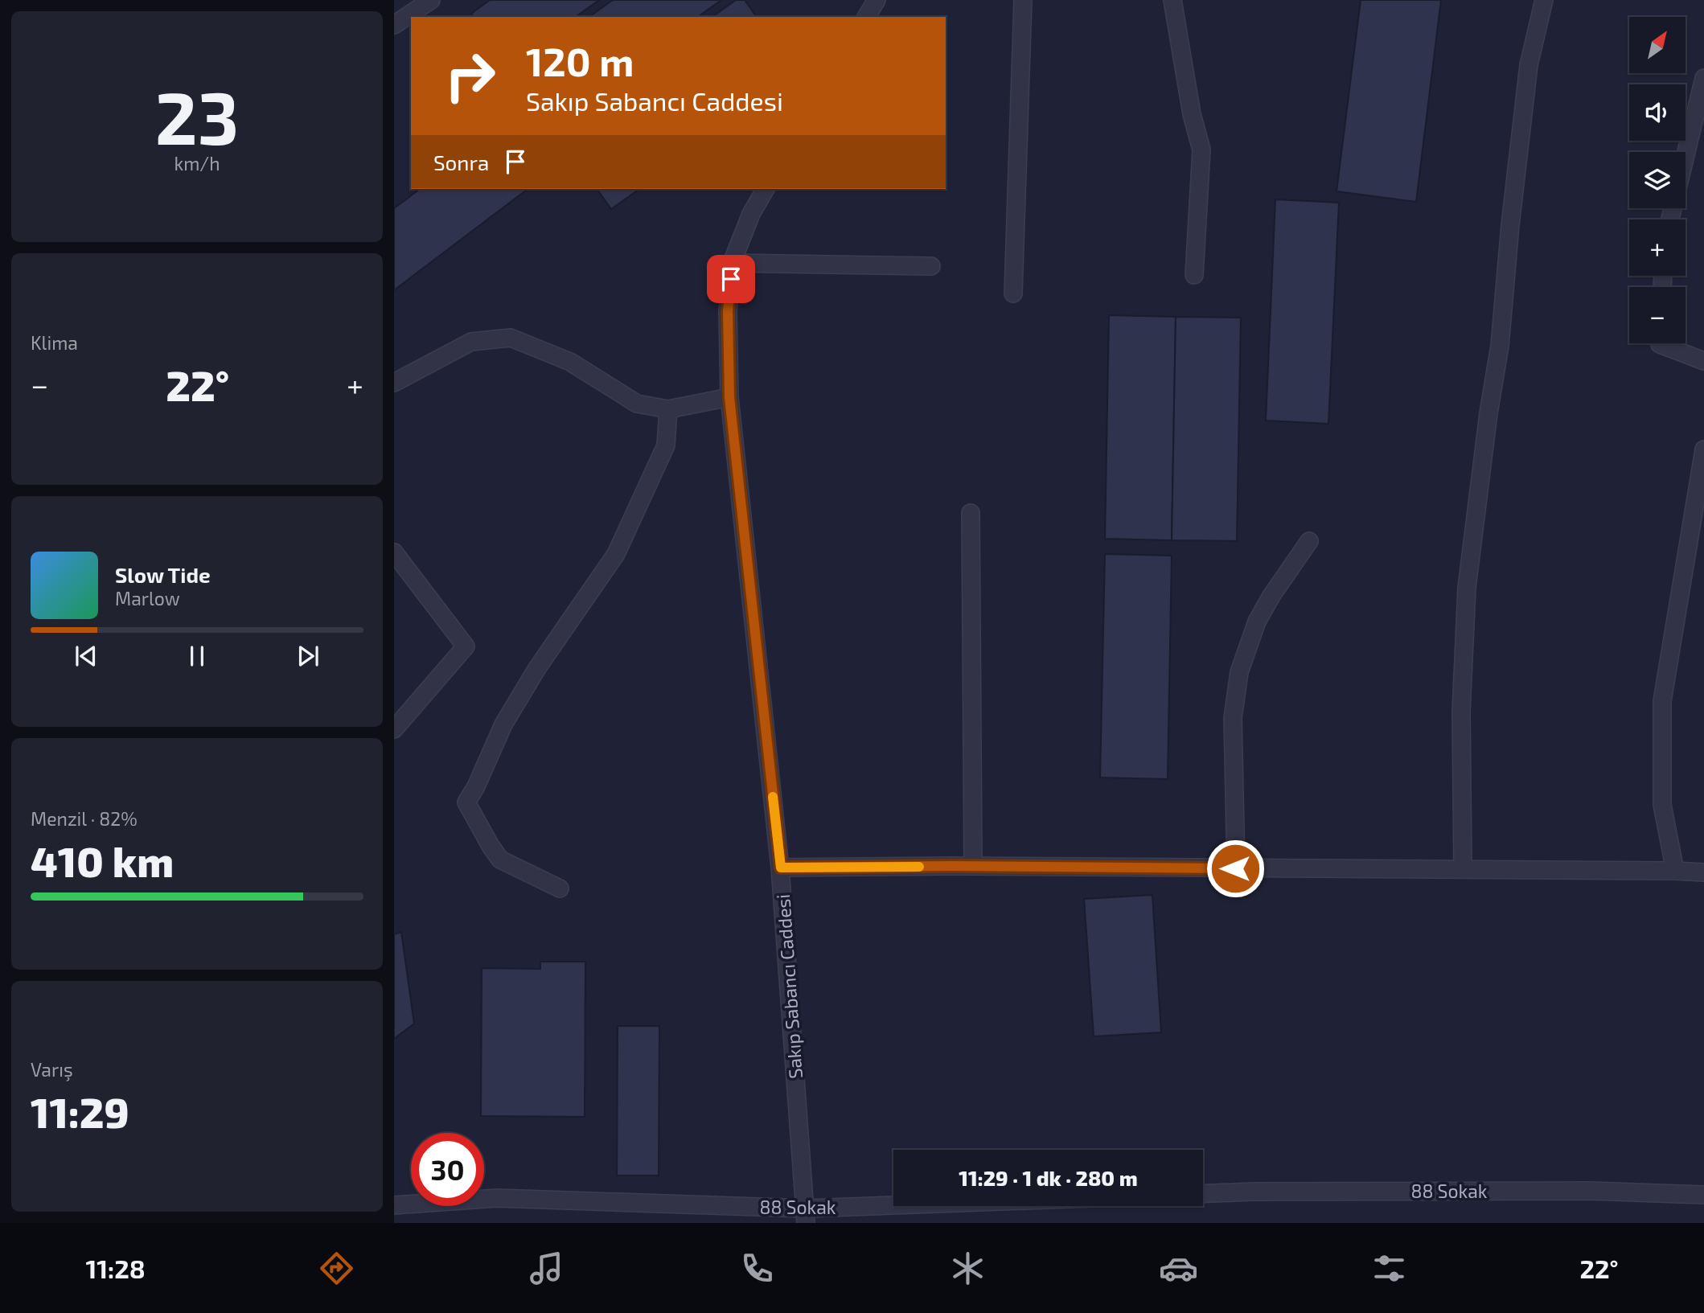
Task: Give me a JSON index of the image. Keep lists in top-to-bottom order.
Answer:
{
  "streets": {
    "street": ["Sakıp Sabancı Caddesi", "88 Sokak"]
  },
  "crossings": [
    ["Sakıp Sabancı Caddesi", "88 Sokak"]
  ],
  "north": "top right",
  "page": {
    "tile": [
      ["23", "km/h"],
      "Klima",
      ["Menzil · 82%", "410 km"],
      ["Varış", "11:29"]
    ],
    "map_buttons": ["+", "−"],
    "turn": ["120 m", "Sakıp Sabancı Caddesi"],
    "then": "Sonra",
    "heat": ["−", "22°", "+"],
    "song": ["Slow Tide", "Marlow"],
    "limit": "30",
    "trip": "11:29 · 1 dk · 280 m",
    "tabs": ["11:28", "22°"]
  }
}
